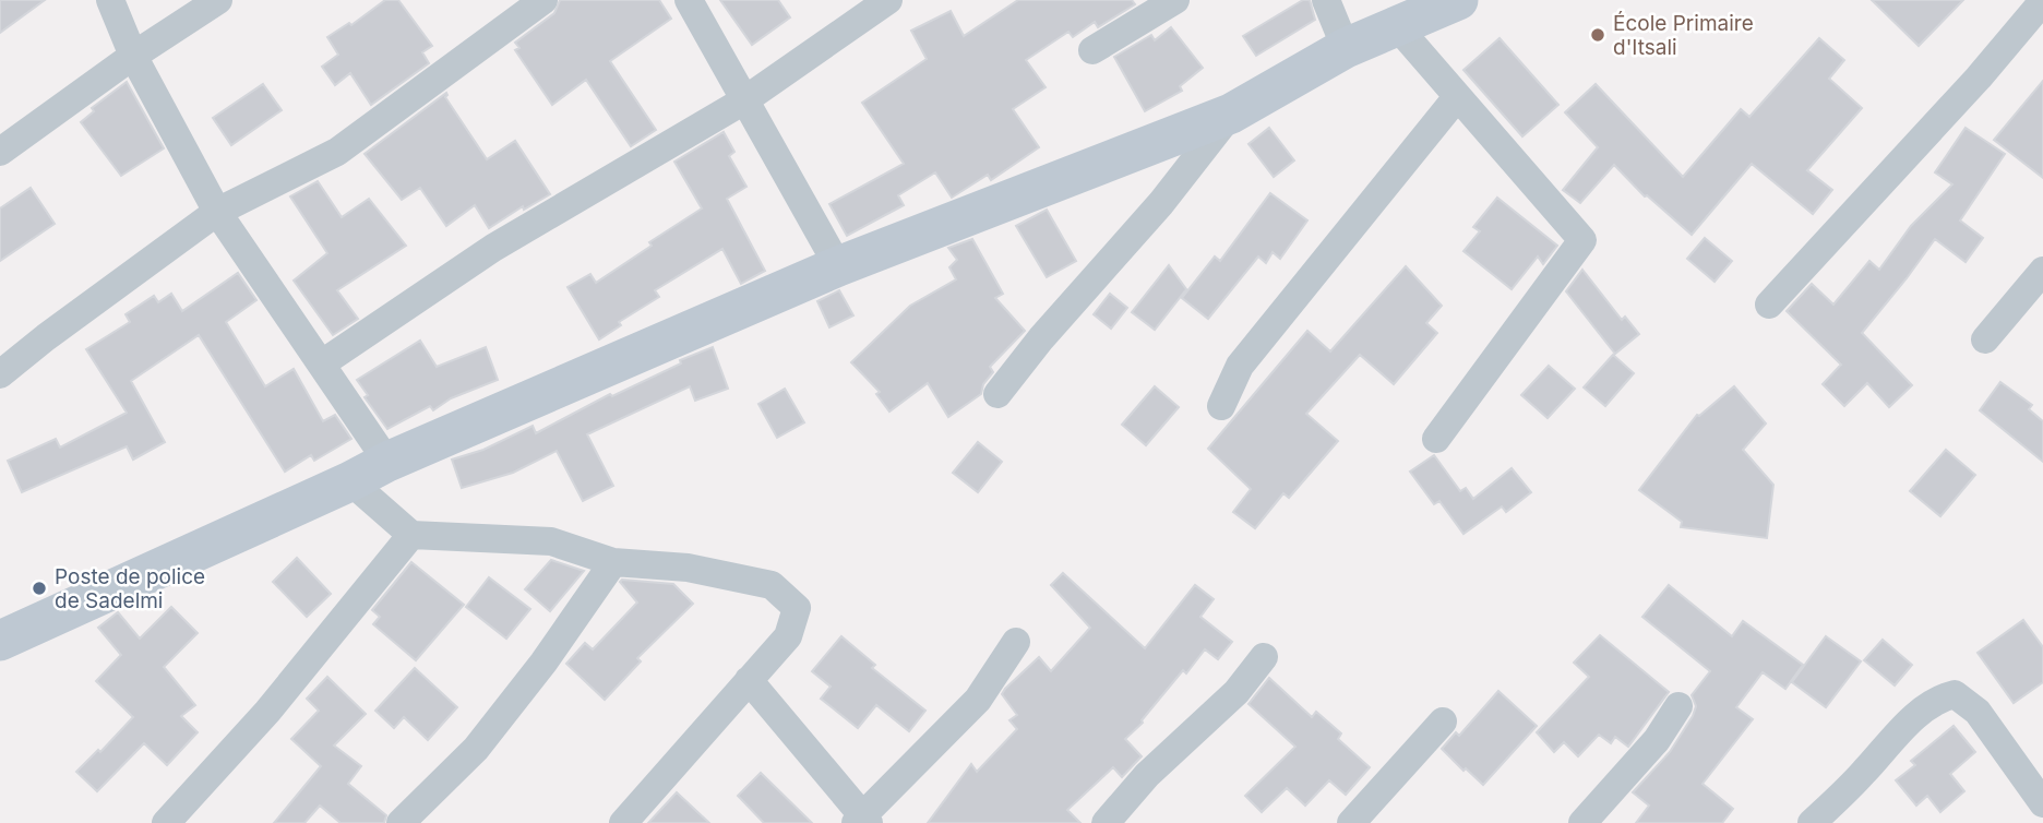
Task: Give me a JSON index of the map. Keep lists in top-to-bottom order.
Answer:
{
  "places": ["École Primaire d'Itsali", "Poste de police de Sadelmi"]
}
